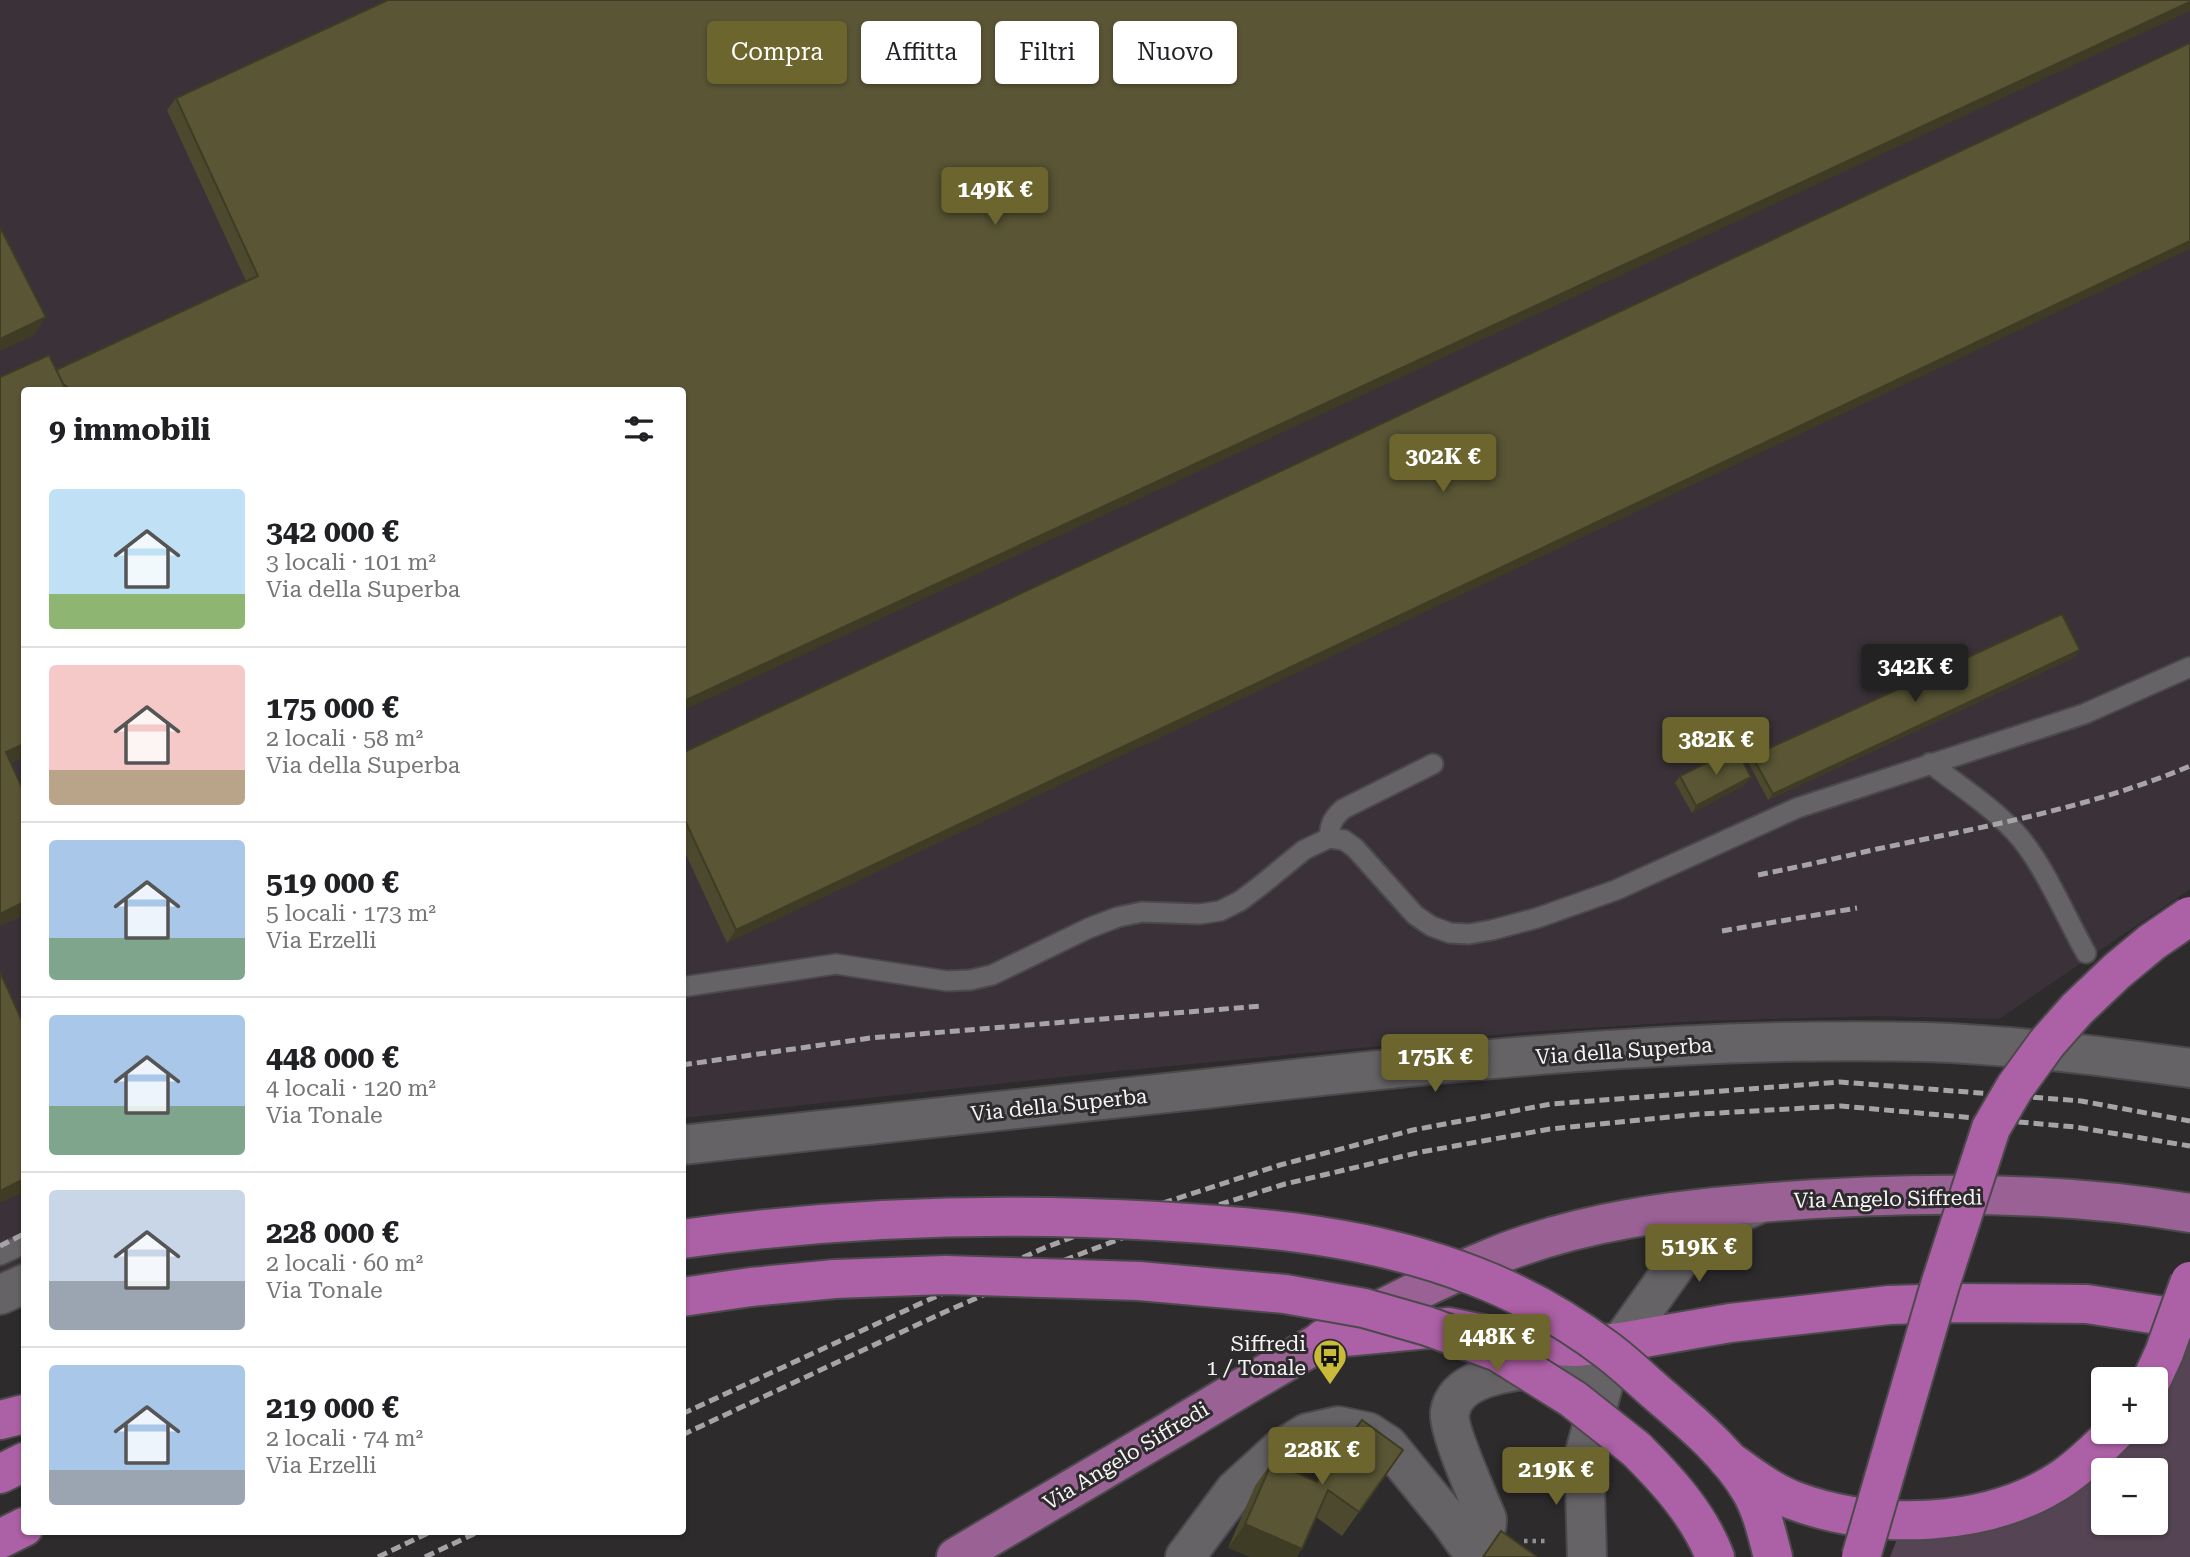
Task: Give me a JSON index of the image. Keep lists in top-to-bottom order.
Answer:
{
  "streets": {
    "main road": ["Via Angelo Siffredi"],
    "street": ["Via della Superba"]
  },
  "places": {
    "bus stop": ["Siffredi 1 / Tonale"]
  },
  "page": {
    "chip": [
      "Compra",
      "Affitta",
      "Filtri",
      "Nuovo"
    ],
    "price": [
      "149K €",
      "302K €",
      "342K €",
      "382K €",
      "175K €",
      "519K €",
      "448K €",
      "228K €",
      "219K €"
    ],
    "heading": "9 immobili",
    "list": [
      {
        "name": "342 000 €",
        "note": "3 locali · 101 m² · Via della Superba"
      },
      {
        "name": "175 000 €",
        "note": "2 locali · 58 m² · Via della Superba"
      },
      {
        "name": "519 000 €",
        "note": "5 locali · 173 m² · Via Erzelli"
      },
      {
        "name": "448 000 €",
        "note": "4 locali · 120 m² · Via Tonale"
      },
      {
        "name": "228 000 €",
        "note": "2 locali · 60 m² · Via Tonale"
      },
      {
        "name": "219 000 €",
        "note": "2 locali · 74 m² · Via Erzelli"
      }
    ],
    "map_buttons": ["+", "−"]
  }
}
